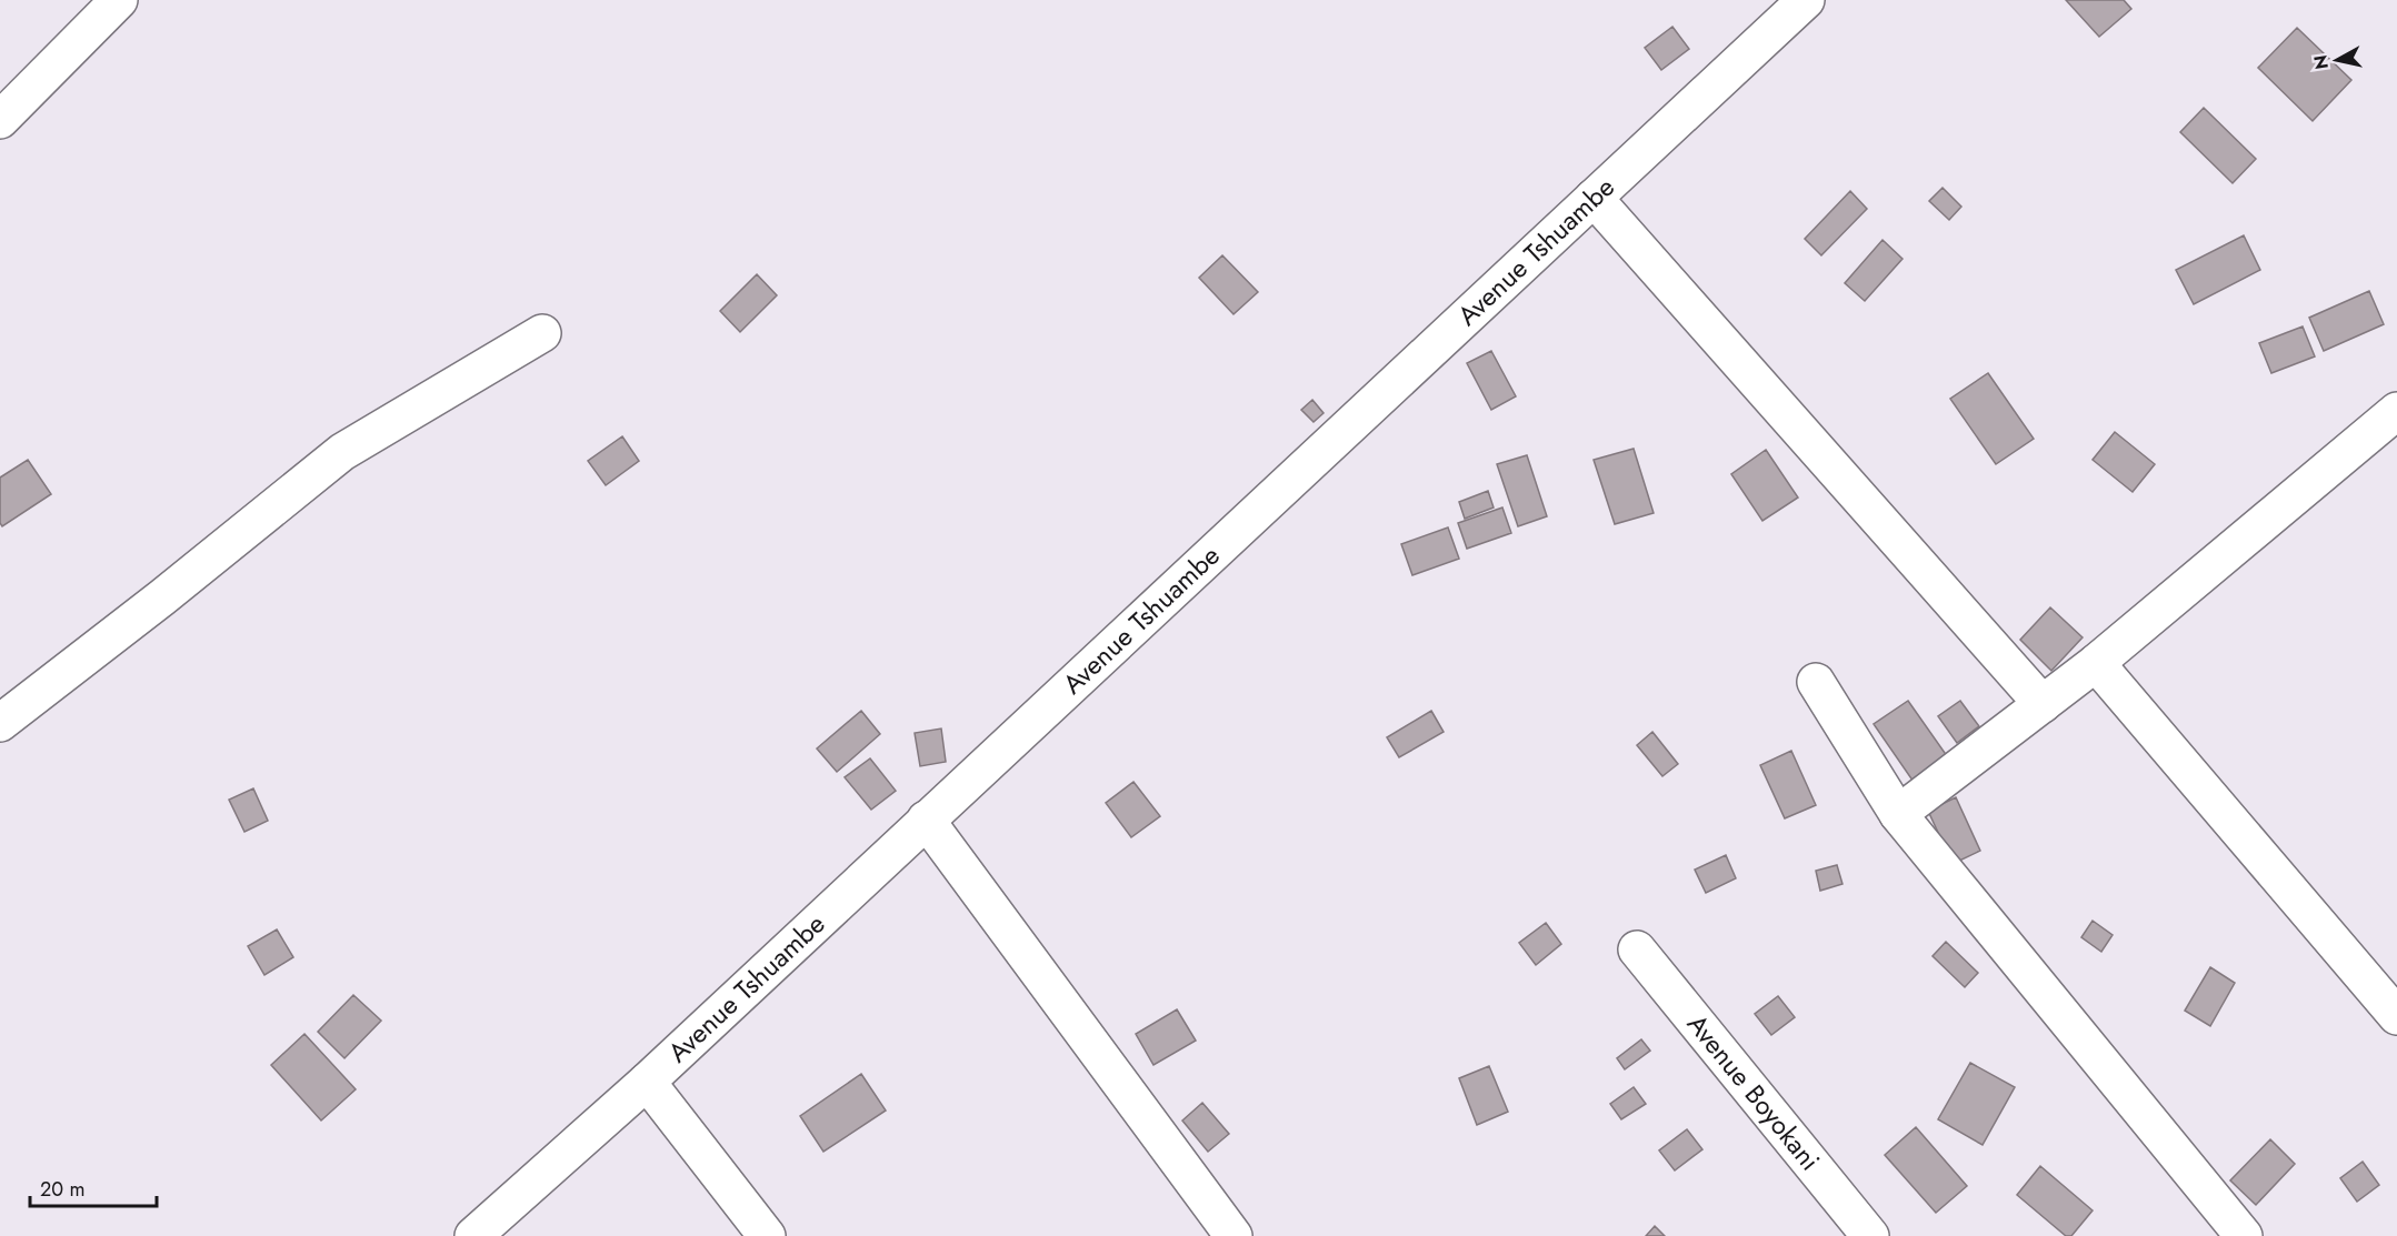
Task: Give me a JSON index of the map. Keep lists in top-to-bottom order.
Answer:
{
  "streets": {
    "street": ["Avenue Tshuambe", "Avenue Boyokani"]
  },
  "scale_bar": "20 m",
  "north": "left"
}
